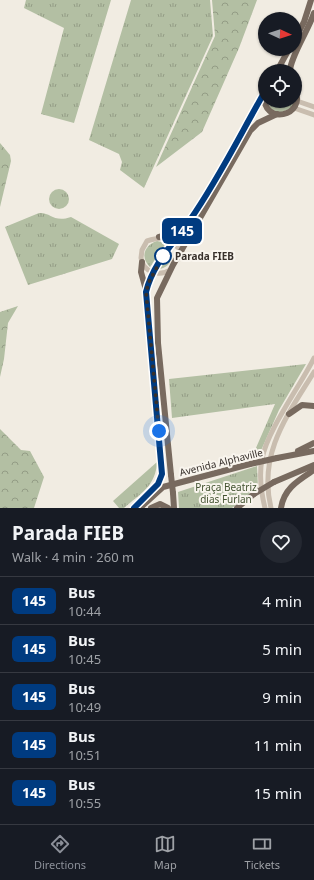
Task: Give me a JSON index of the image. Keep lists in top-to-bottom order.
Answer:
{
  "streets": {
    "main road": ["Avenida Alphaville"]
  },
  "parks": ["Praça Beatriz dias Furlan"],
  "places": ["Parada FIEB"],
  "lines": ["bus line 145"],
  "north": "right",
  "page": {
    "on_map": "145",
    "heading": ["Parada FIEB", "Walk · 4 min · 260 m"],
    "list": [
      {
        "mark": "145",
        "name": "Bus",
        "note": "10:44",
        "value": "4 min"
      },
      {
        "mark": "145",
        "name": "Bus",
        "note": "10:45",
        "value": "5 min"
      },
      {
        "mark": "145",
        "name": "Bus",
        "note": "10:49",
        "value": "9 min"
      },
      {
        "mark": "145",
        "name": "Bus",
        "note": "10:51",
        "value": "11 min"
      },
      {
        "mark": "145",
        "name": "Bus",
        "note": "10:55",
        "value": "15 min"
      }
    ],
    "tabs": ["Directions", "Map", "Tickets"]
  }
}
